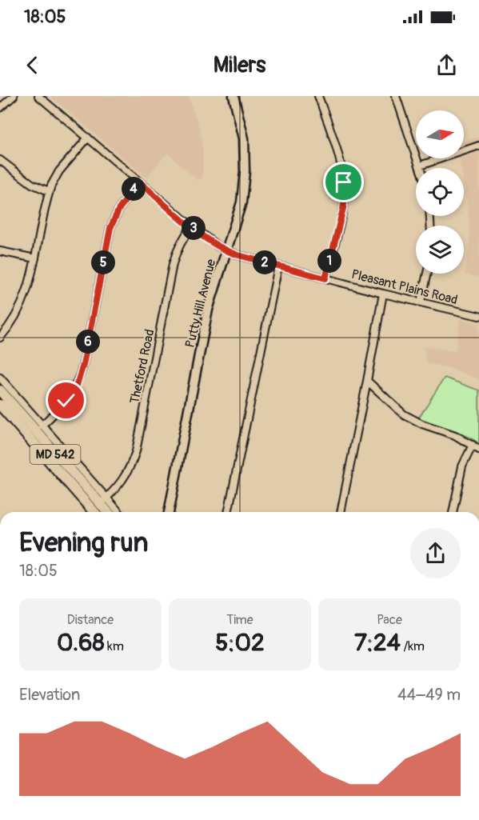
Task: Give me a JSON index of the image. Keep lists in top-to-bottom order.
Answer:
{
  "streets": {
    "main road": ["MD 542"],
    "street": ["Pleasant Plains Road", "Putty Hill Avenue", "Thetford Road"]
  },
  "crossings": [
    ["Pleasant Plains Road", "Putty Hill Avenue"],
    ["Pleasant Plains Road", "Thetford Road"],
    ["Thetford Road", "MD 542"]
  ],
  "north": "right",
  "page": {
    "status": "18:05",
    "header": "Milers",
    "pins": [
      "4",
      "3",
      "1",
      "2",
      "5",
      "6"
    ],
    "heading": ["Evening run", "18:05"],
    "stats": [
      ["Distance", "0.68 km"],
      ["Time", "5:02"],
      ["Pace", "7:24 /km"]
    ],
    "chart": ["Elevation", "44–49 m"]
  }
}
